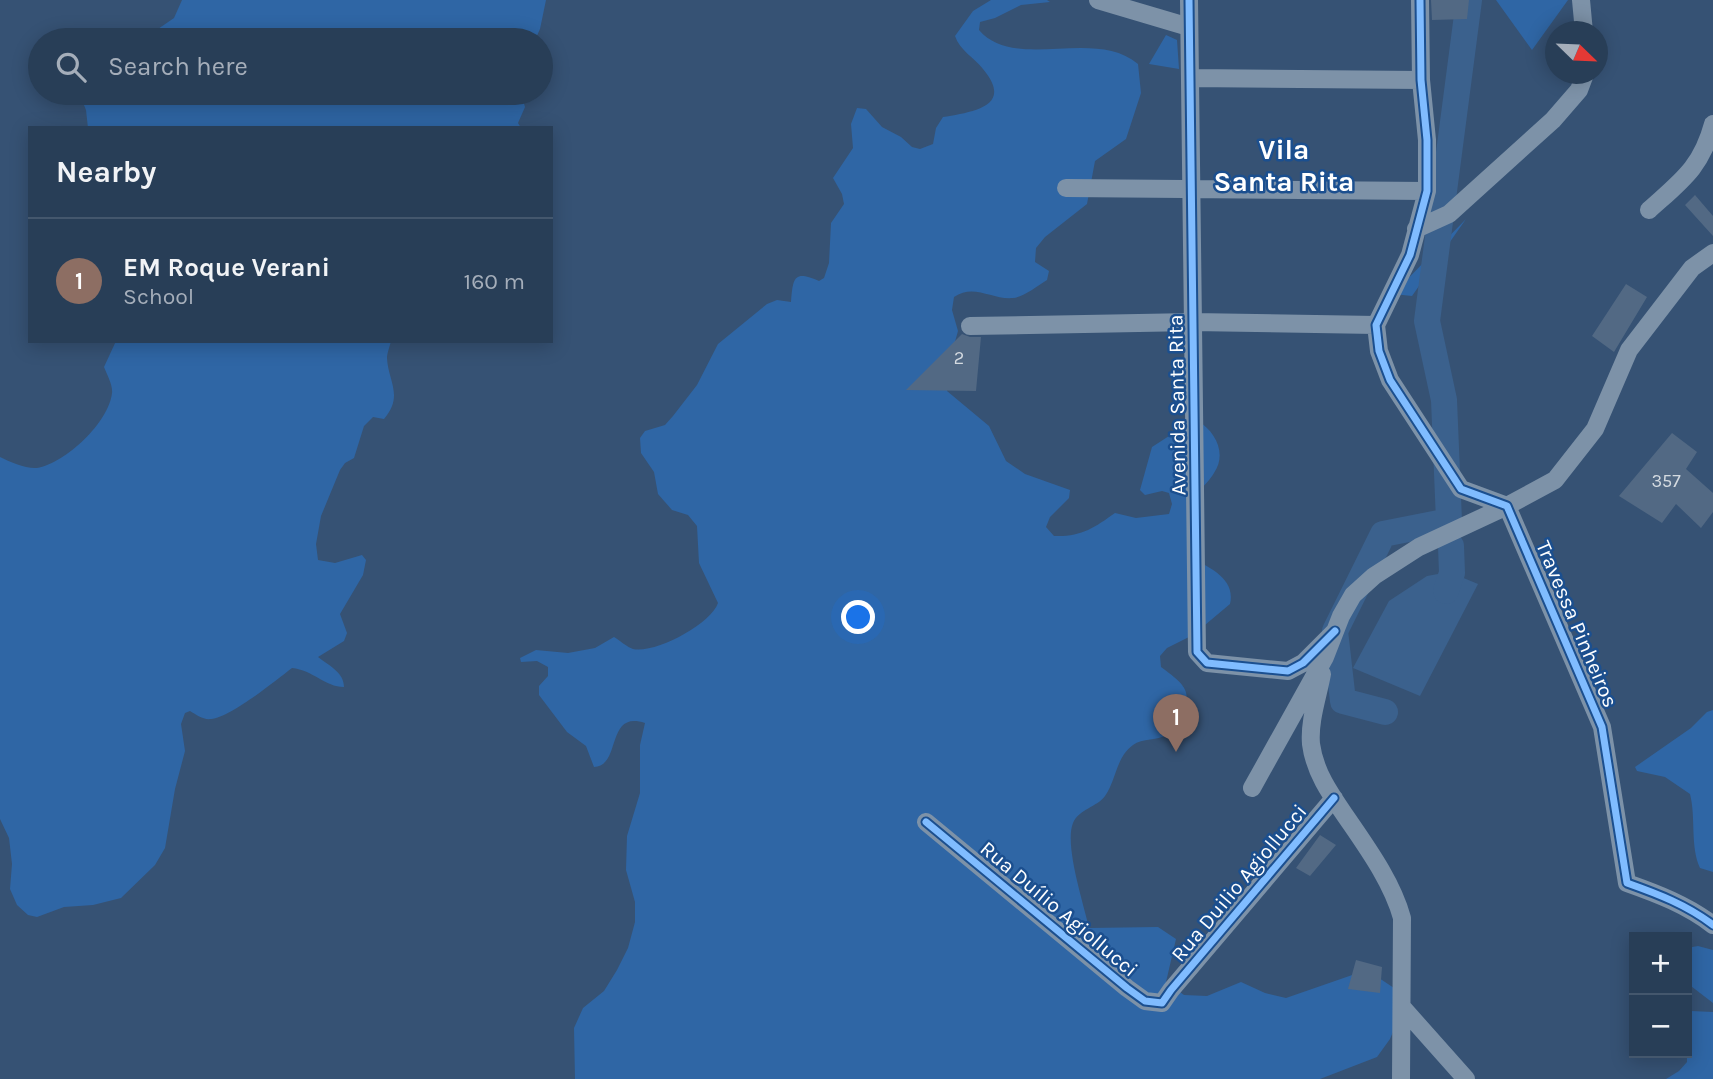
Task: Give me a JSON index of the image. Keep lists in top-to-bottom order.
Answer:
{
  "streets": {
    "street": [
      "Avenida Santa Rita",
      "Travessa Pinheiros",
      "Rua Duilio Agiollucci",
      "Rua Duílio Agiollucci"
    ]
  },
  "crossings": [
    ["Rua Duilio Agiollucci", "Rua Duílio Agiollucci"]
  ],
  "districts": ["Vila Santa Rita"],
  "house_numbers": ["2", "357"],
  "north": "bottom right",
  "page": {
    "search": "Search here",
    "heading": "Nearby",
    "list": [
      {
        "mark": "1",
        "name": "EM Roque Verani",
        "note": "School",
        "value": "160 m"
      }
    ],
    "pins": "1",
    "map_buttons": ["+", "−"]
  }
}
